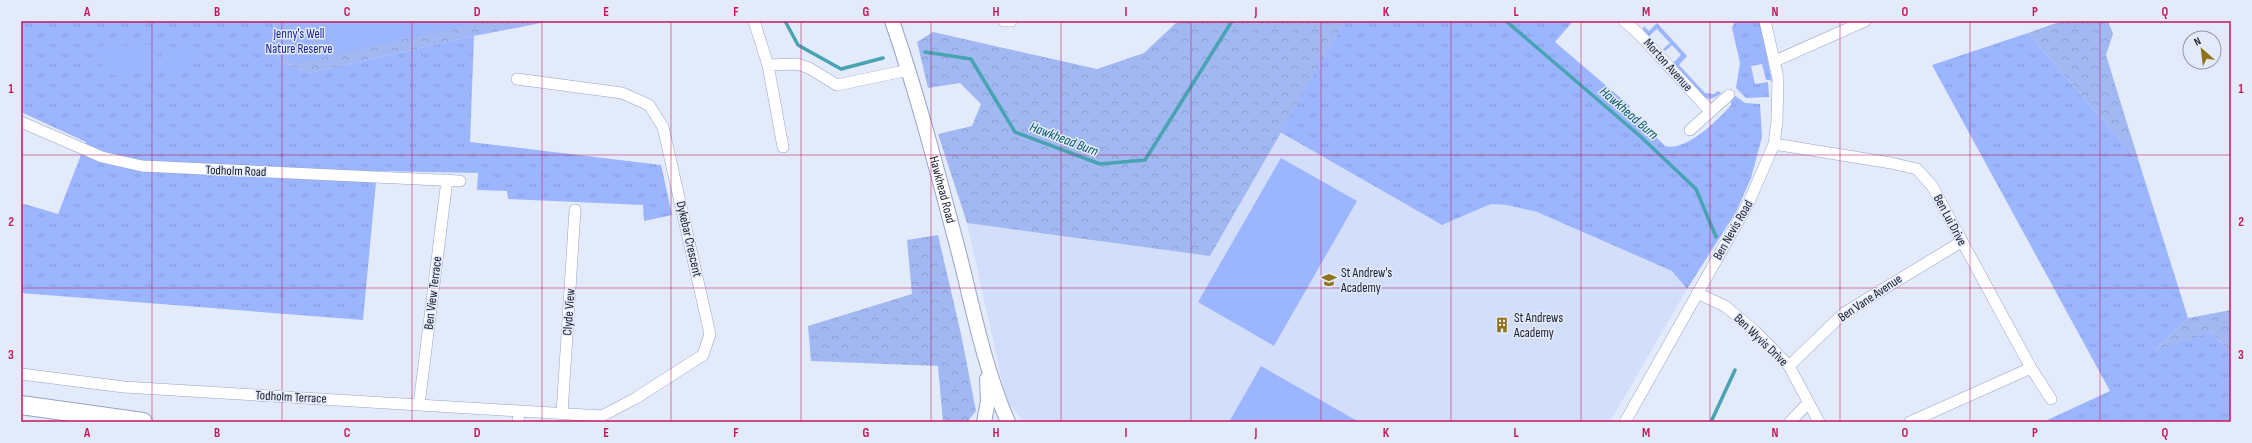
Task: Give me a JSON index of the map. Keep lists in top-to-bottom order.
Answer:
{
  "streets": {
    "street": [
      "Morton Avenue",
      "Todholm Road",
      "Hawkhead Road",
      "Ben Lui Drive",
      "Ben Nevis Road",
      "Dykebar Crescent",
      "Ben View Terrace",
      "Ben Vane Avenue",
      "Clyde View",
      "Ben Wyvis Drive",
      "Todholm Terrace"
    ]
  },
  "crossings": [
    ["Todholm Road", "Ben View Terrace"],
    ["Ben Lui Drive", "Ben Nevis Road"],
    ["Ben Lui Drive", "Ben Vane Avenue"],
    ["Ben Nevis Road", "Ben Wyvis Drive"],
    ["Dykebar Crescent", "Clyde View"],
    ["Dykebar Crescent", "Todholm Terrace"],
    ["Ben View Terrace", "Todholm Terrace"],
    ["Ben Vane Avenue", "Ben Wyvis Drive"],
    ["Clyde View", "Todholm Terrace"]
  ],
  "water": ["Hawkhead Burn"],
  "parks": ["Jenny's Well Nature Reserve"],
  "places": {
    "school or university": ["St Andrew's Academy"],
    "building": ["St Andrews Academy"]
  },
  "north": "top left",
  "grid": {
    "columns": [
      "A",
      "B",
      "C",
      "D",
      "E",
      "F",
      "G",
      "H",
      "I",
      "J",
      "K",
      "L",
      "M",
      "N",
      "O",
      "P",
      "Q"
    ],
    "rows": ["1", "2", "3"]
  }
}
